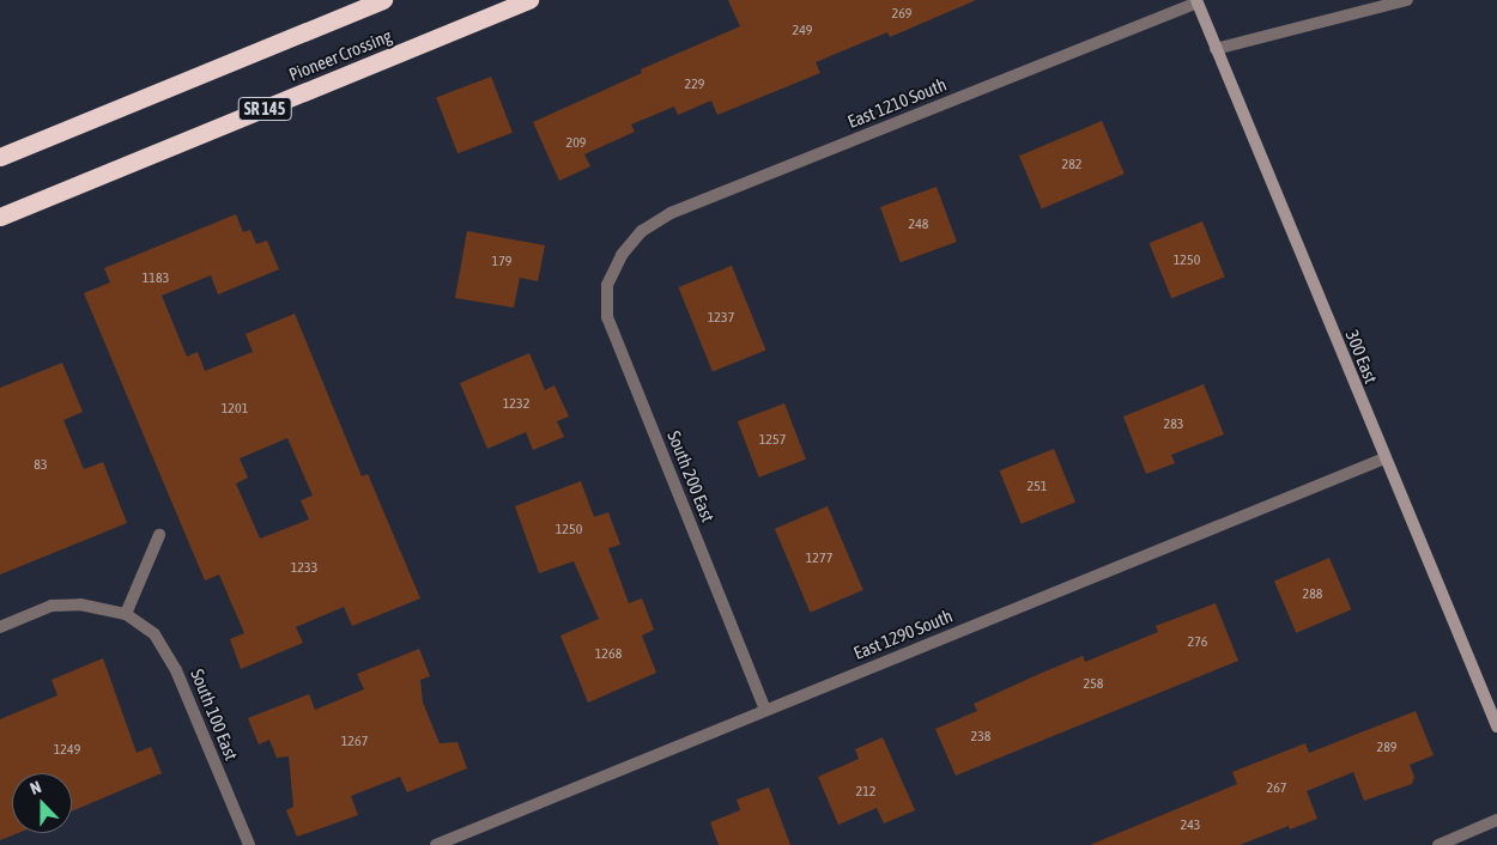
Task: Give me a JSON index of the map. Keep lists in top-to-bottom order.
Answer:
{
  "streets": {
    "highway": ["Pioneer Crossing", "SR 145"],
    "street": [
      "East 1210 South",
      "300 East",
      "South 200 East",
      "East 1290 South",
      "South 100 East"
    ]
  },
  "crossings": [
    ["East 1210 South", "300 East"],
    ["East 1210 South", "South 200 East"],
    ["300 East", "East 1290 South"],
    ["South 200 East", "East 1290 South"]
  ],
  "house_numbers": [
    "269",
    "249",
    "229",
    "209",
    "282",
    "248",
    "1250",
    "179",
    "1183",
    "1237",
    "1232",
    "1201",
    "283",
    "1257",
    "83",
    "251",
    "1250",
    "1277",
    "1233",
    "288",
    "276",
    "1268",
    "258",
    "238",
    "1267",
    "289",
    "1249",
    "267",
    "212",
    "243"
  ],
  "north": "top"
}
